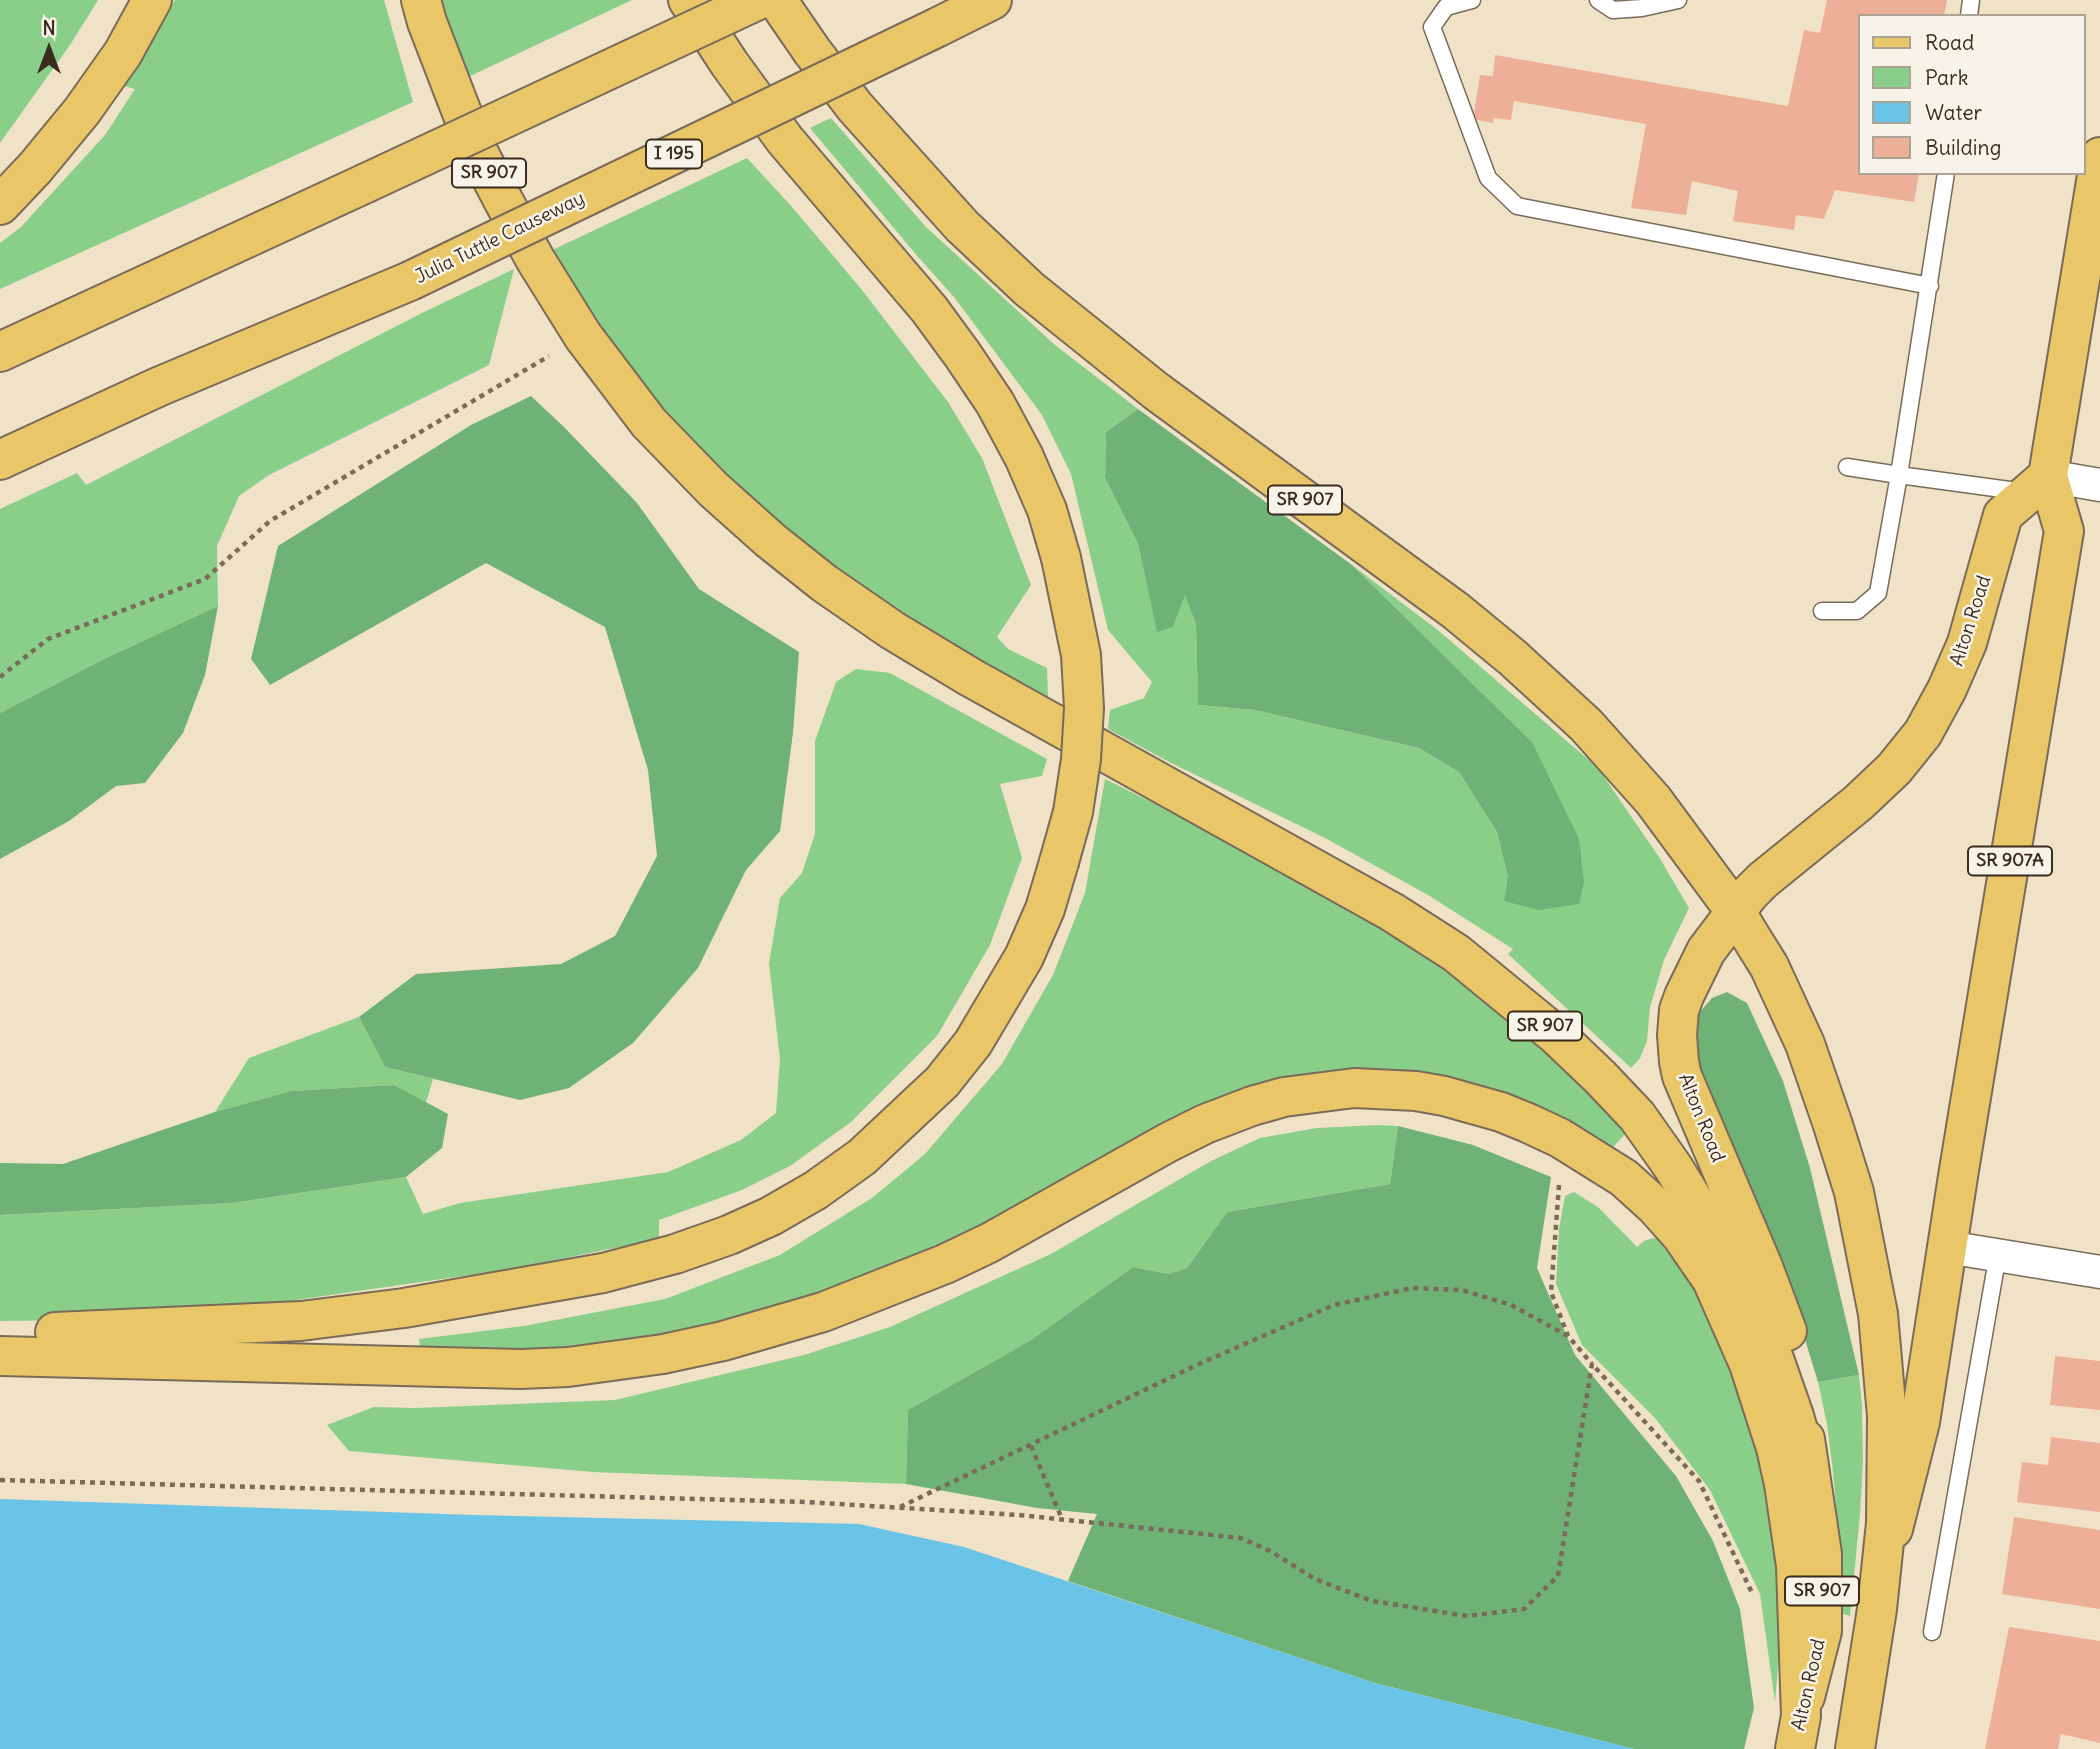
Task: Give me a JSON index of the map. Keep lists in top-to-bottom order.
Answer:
{
  "streets": {
    "main road": [
      "I 195",
      "SR 907",
      "Julia Tuttle Causeway",
      "Alton Road",
      "SR 907A"
    ]
  },
  "crossings": [
    ["SR 907", "Alton Road"],
    ["SR 907", "SR 907A"],
    ["Alton Road", "SR 907A"]
  ],
  "legend": [
    "Road",
    "Park",
    "Water",
    "Building"
  ],
  "north": "top"
}
